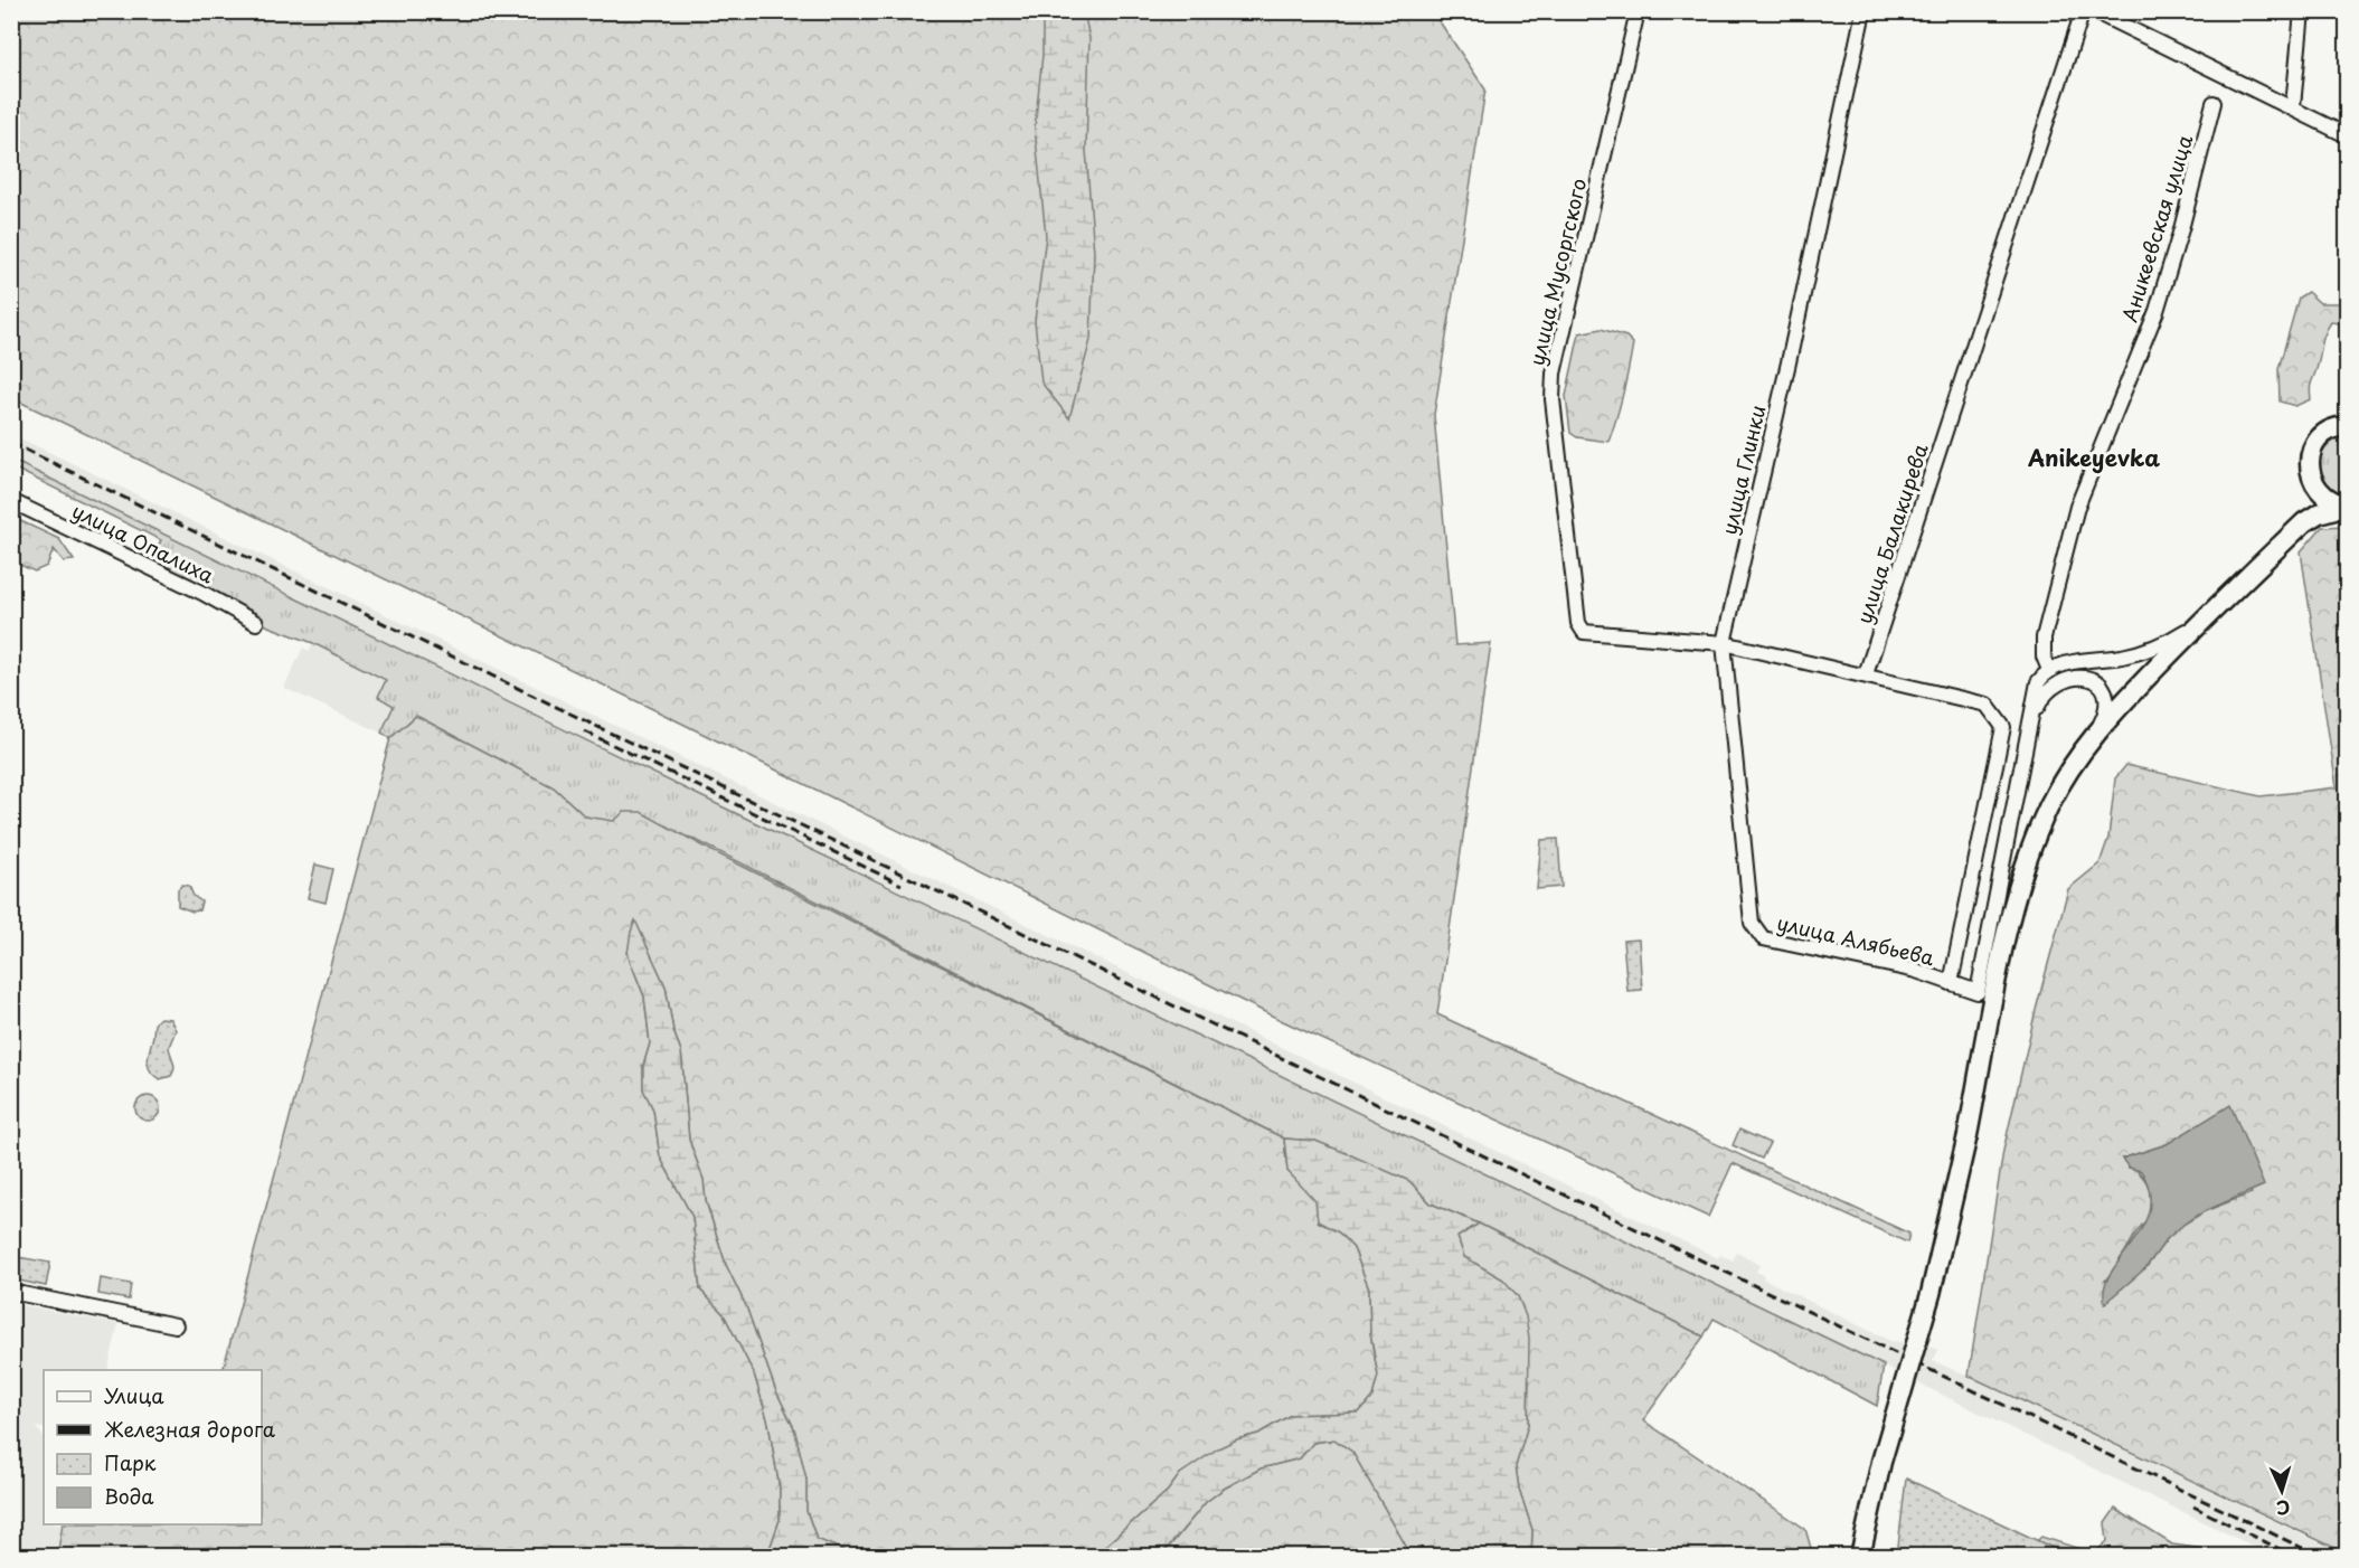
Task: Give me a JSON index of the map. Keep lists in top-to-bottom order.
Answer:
{
  "streets": {
    "street": [
      "Аникеевская улица",
      "улица Мусоргского",
      "улица Глинки",
      "улица Балакирева",
      "улица Опалиха",
      "улица Алябьева"
    ]
  },
  "crossings": [
    ["улица Мусоргского", "улица Глинки"],
    ["улица Глинки", "улица Алябьева"]
  ],
  "districts": ["Anikeyevka"],
  "legend": [
    "Улица",
    "Железная дорога",
    "Парк",
    "Вода"
  ],
  "north": "bottom"
}
